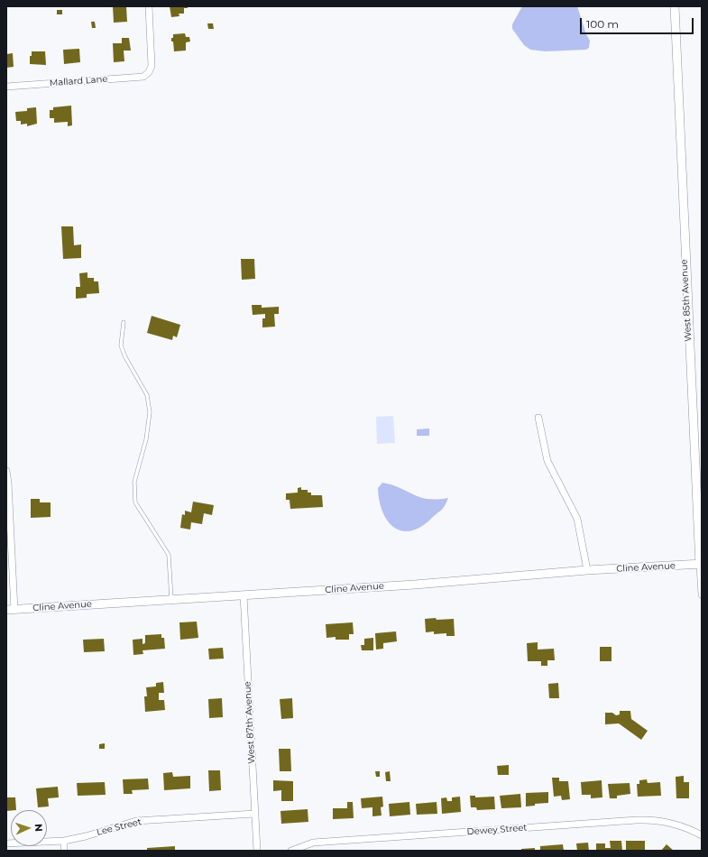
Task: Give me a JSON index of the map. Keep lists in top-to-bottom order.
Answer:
{
  "streets": {
    "street": [
      "Mallard Lane",
      "West 85th Avenue",
      "Cline Avenue",
      "West 87th Avenue",
      "Lee Street",
      "Dewey Street"
    ]
  },
  "crossings": [
    ["West 85th Avenue", "Cline Avenue"],
    ["Cline Avenue", "West 87th Avenue"],
    ["West 87th Avenue", "Lee Street"]
  ],
  "scale_bar": "100 m",
  "north": "right"
}
